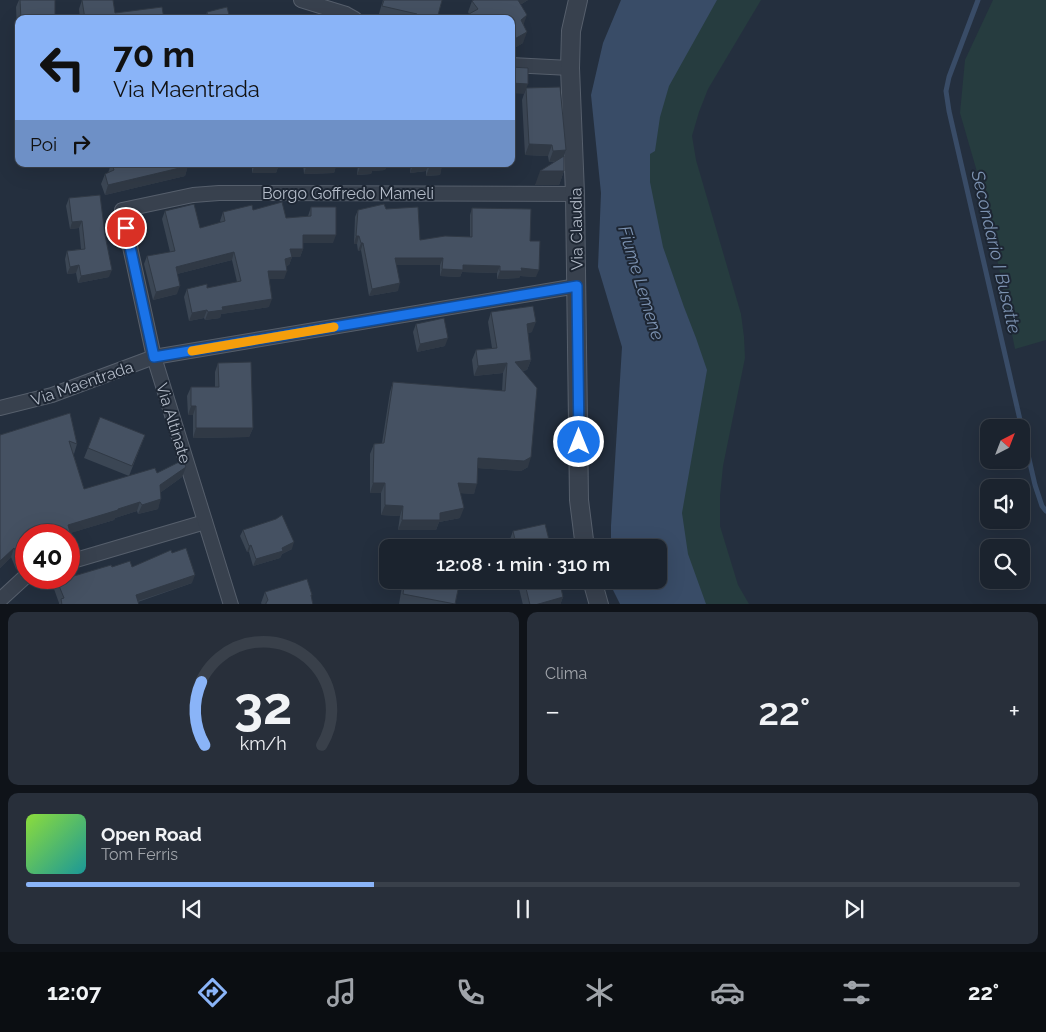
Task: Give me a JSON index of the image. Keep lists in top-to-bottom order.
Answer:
{
  "streets": {
    "street": [
      "Borgo Goffredo Mameli",
      "Via Claudia",
      "Via Maentrada",
      "Via Altinate"
    ]
  },
  "crossings": [
    ["Borgo Goffredo Mameli", "Via Claudia"],
    ["Borgo Goffredo Mameli", "Via Altinate"],
    ["Via Claudia", "Via Maentrada"],
    ["Via Maentrada", "Via Altinate"]
  ],
  "water": ["Secondario I Busatte", "Fiume Lemene"],
  "north": "top right",
  "page": {
    "turn": ["70 m", "Via Maentrada"],
    "then": "Poi",
    "limit": "40",
    "trip": "12:08 · 1 min · 310 m",
    "tile": "Clima",
    "heat": ["−", "22°", "+"],
    "song": ["Open Road", "Tom Ferris"],
    "tabs": ["12:07", "22°"],
    "gauge": ["32", "km/h"]
  }
}
